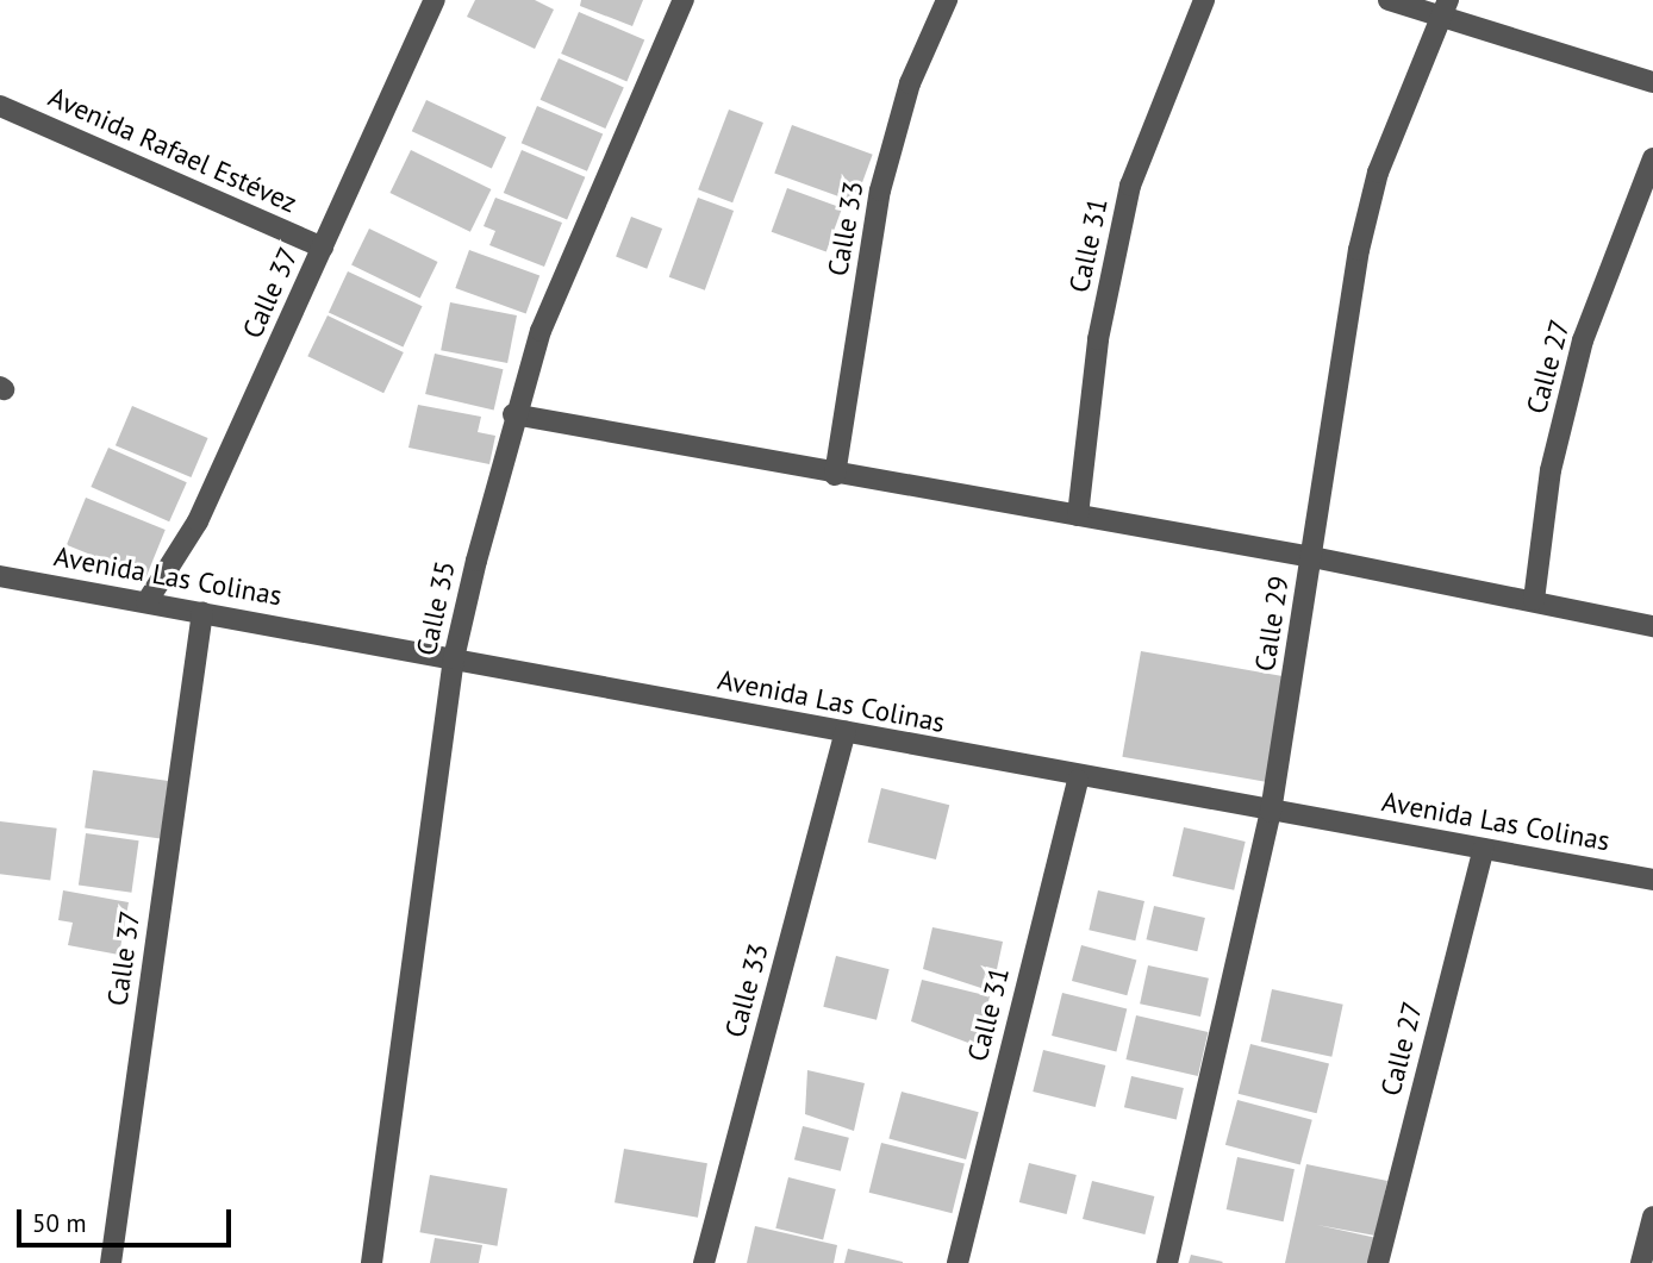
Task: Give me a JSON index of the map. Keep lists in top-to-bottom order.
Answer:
{
  "streets": {
    "street": [
      "Avenida Rafael Estévez",
      "Calle 33",
      "Calle 31",
      "Calle 37",
      "Calle 27",
      "Avenida Las Colinas",
      "Calle 35",
      "Calle 29"
    ]
  },
  "crossings": [
    ["Avenida Rafael Estévez", "Calle 37"],
    ["Calle 33", "Avenida Las Colinas"],
    ["Calle 31", "Avenida Las Colinas"],
    ["Calle 37", "Avenida Las Colinas"],
    ["Calle 27", "Avenida Las Colinas"],
    ["Avenida Las Colinas", "Calle 35"],
    ["Avenida Las Colinas", "Calle 29"]
  ],
  "scale_bar": "50 m"
}
